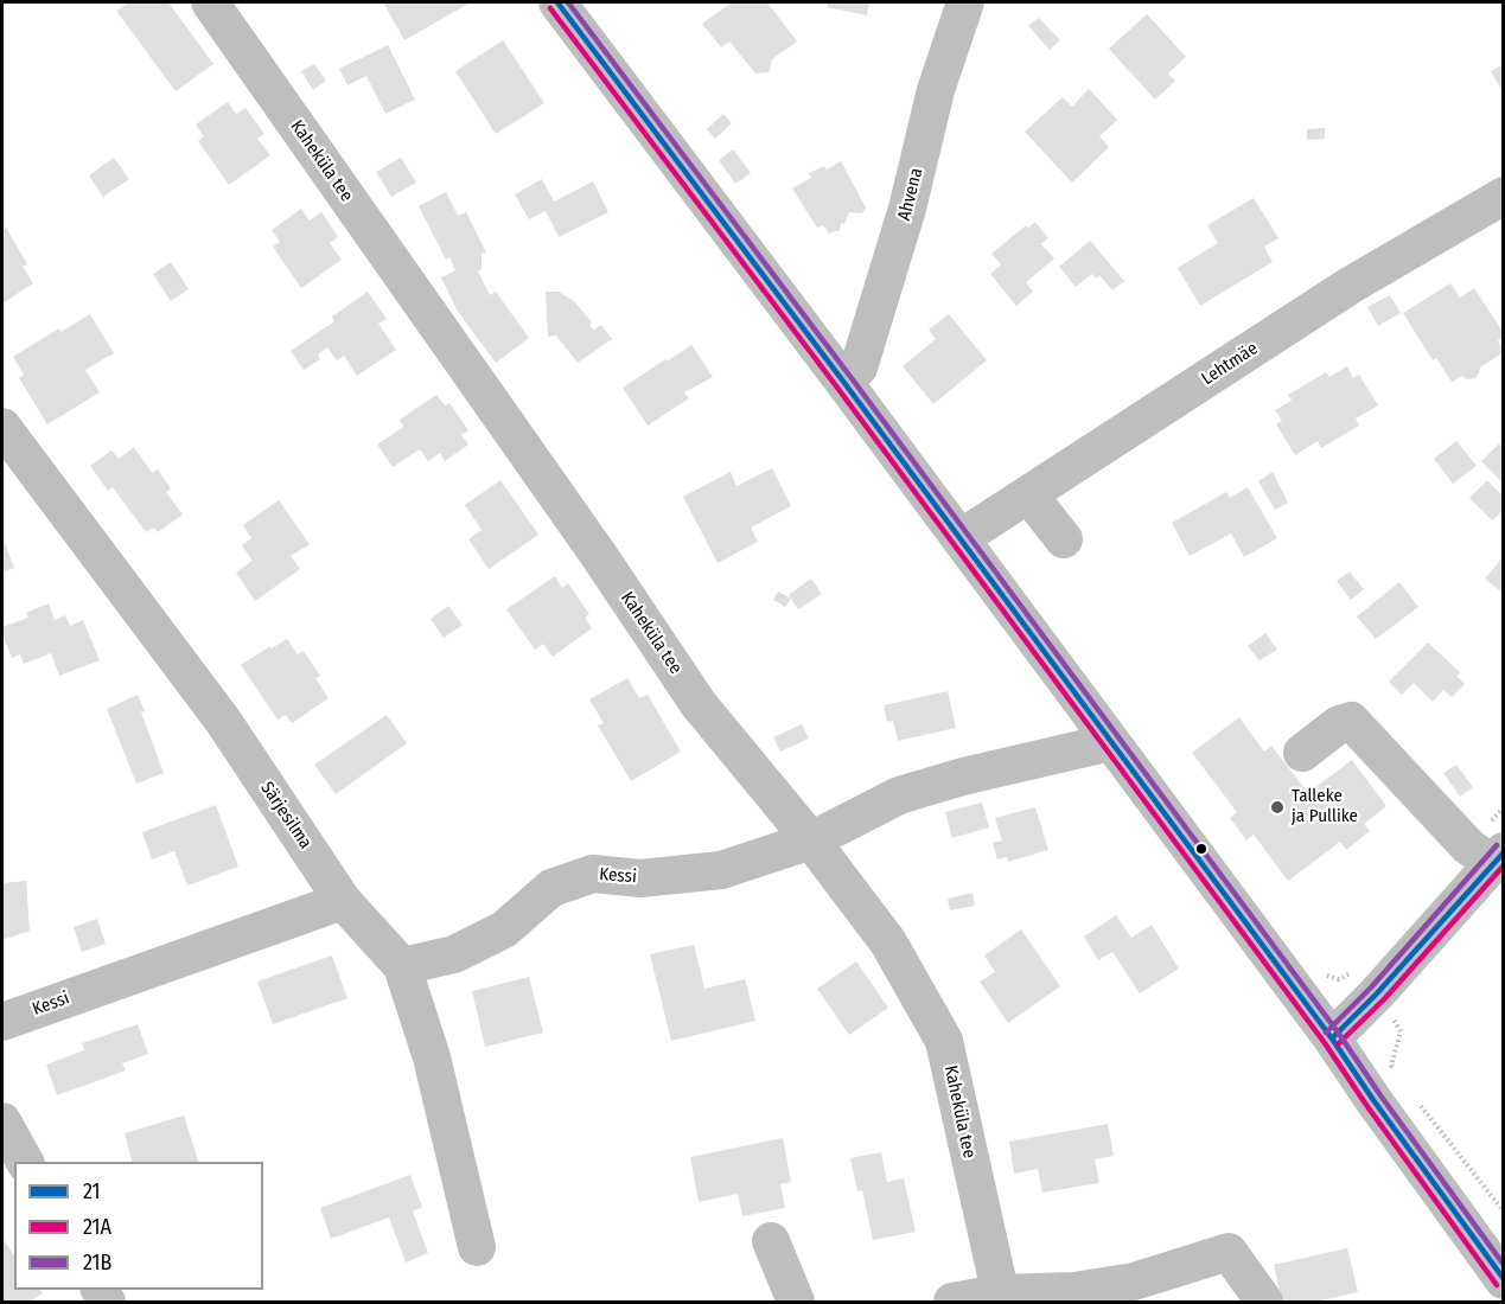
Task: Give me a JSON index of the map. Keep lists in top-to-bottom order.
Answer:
{
  "streets": {
    "street": [
      "Kaheküla tee",
      "Ahvena",
      "Lehtmäe",
      "Särjesilma",
      "Kessi"
    ]
  },
  "crossings": [
    ["Kaheküla tee", "Kessi"],
    ["Särjesilma", "Kessi"]
  ],
  "places": ["Talleke ja Pullike"],
  "lines": ["transit line 21", "transit line 21B", "transit line 21A"],
  "legend": ["21", "21A", "21B"]
}
